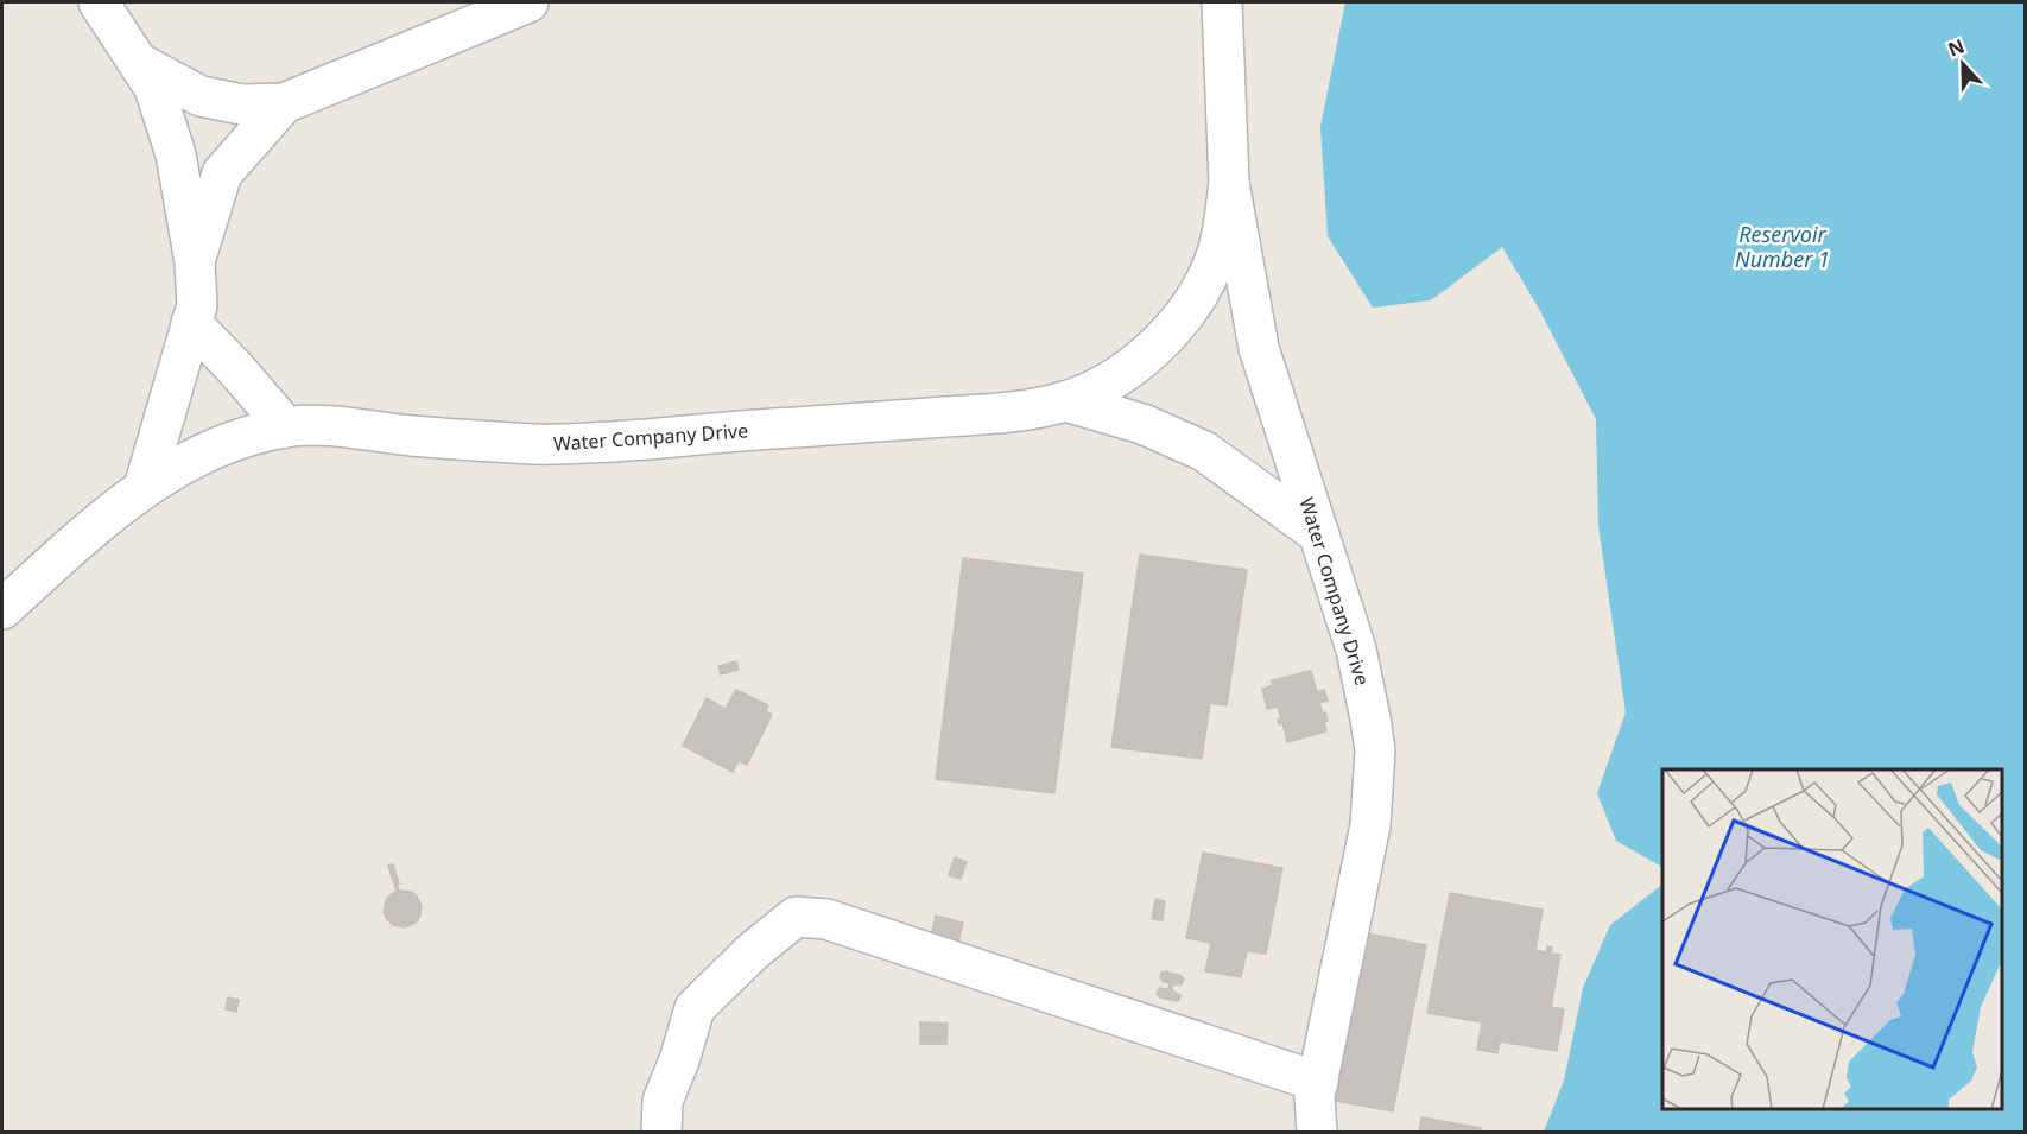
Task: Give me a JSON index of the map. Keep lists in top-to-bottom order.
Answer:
{
  "streets": {
    "street": ["Water Company Drive"]
  },
  "water": ["Reservoir Number 1"],
  "north": "top"
}
